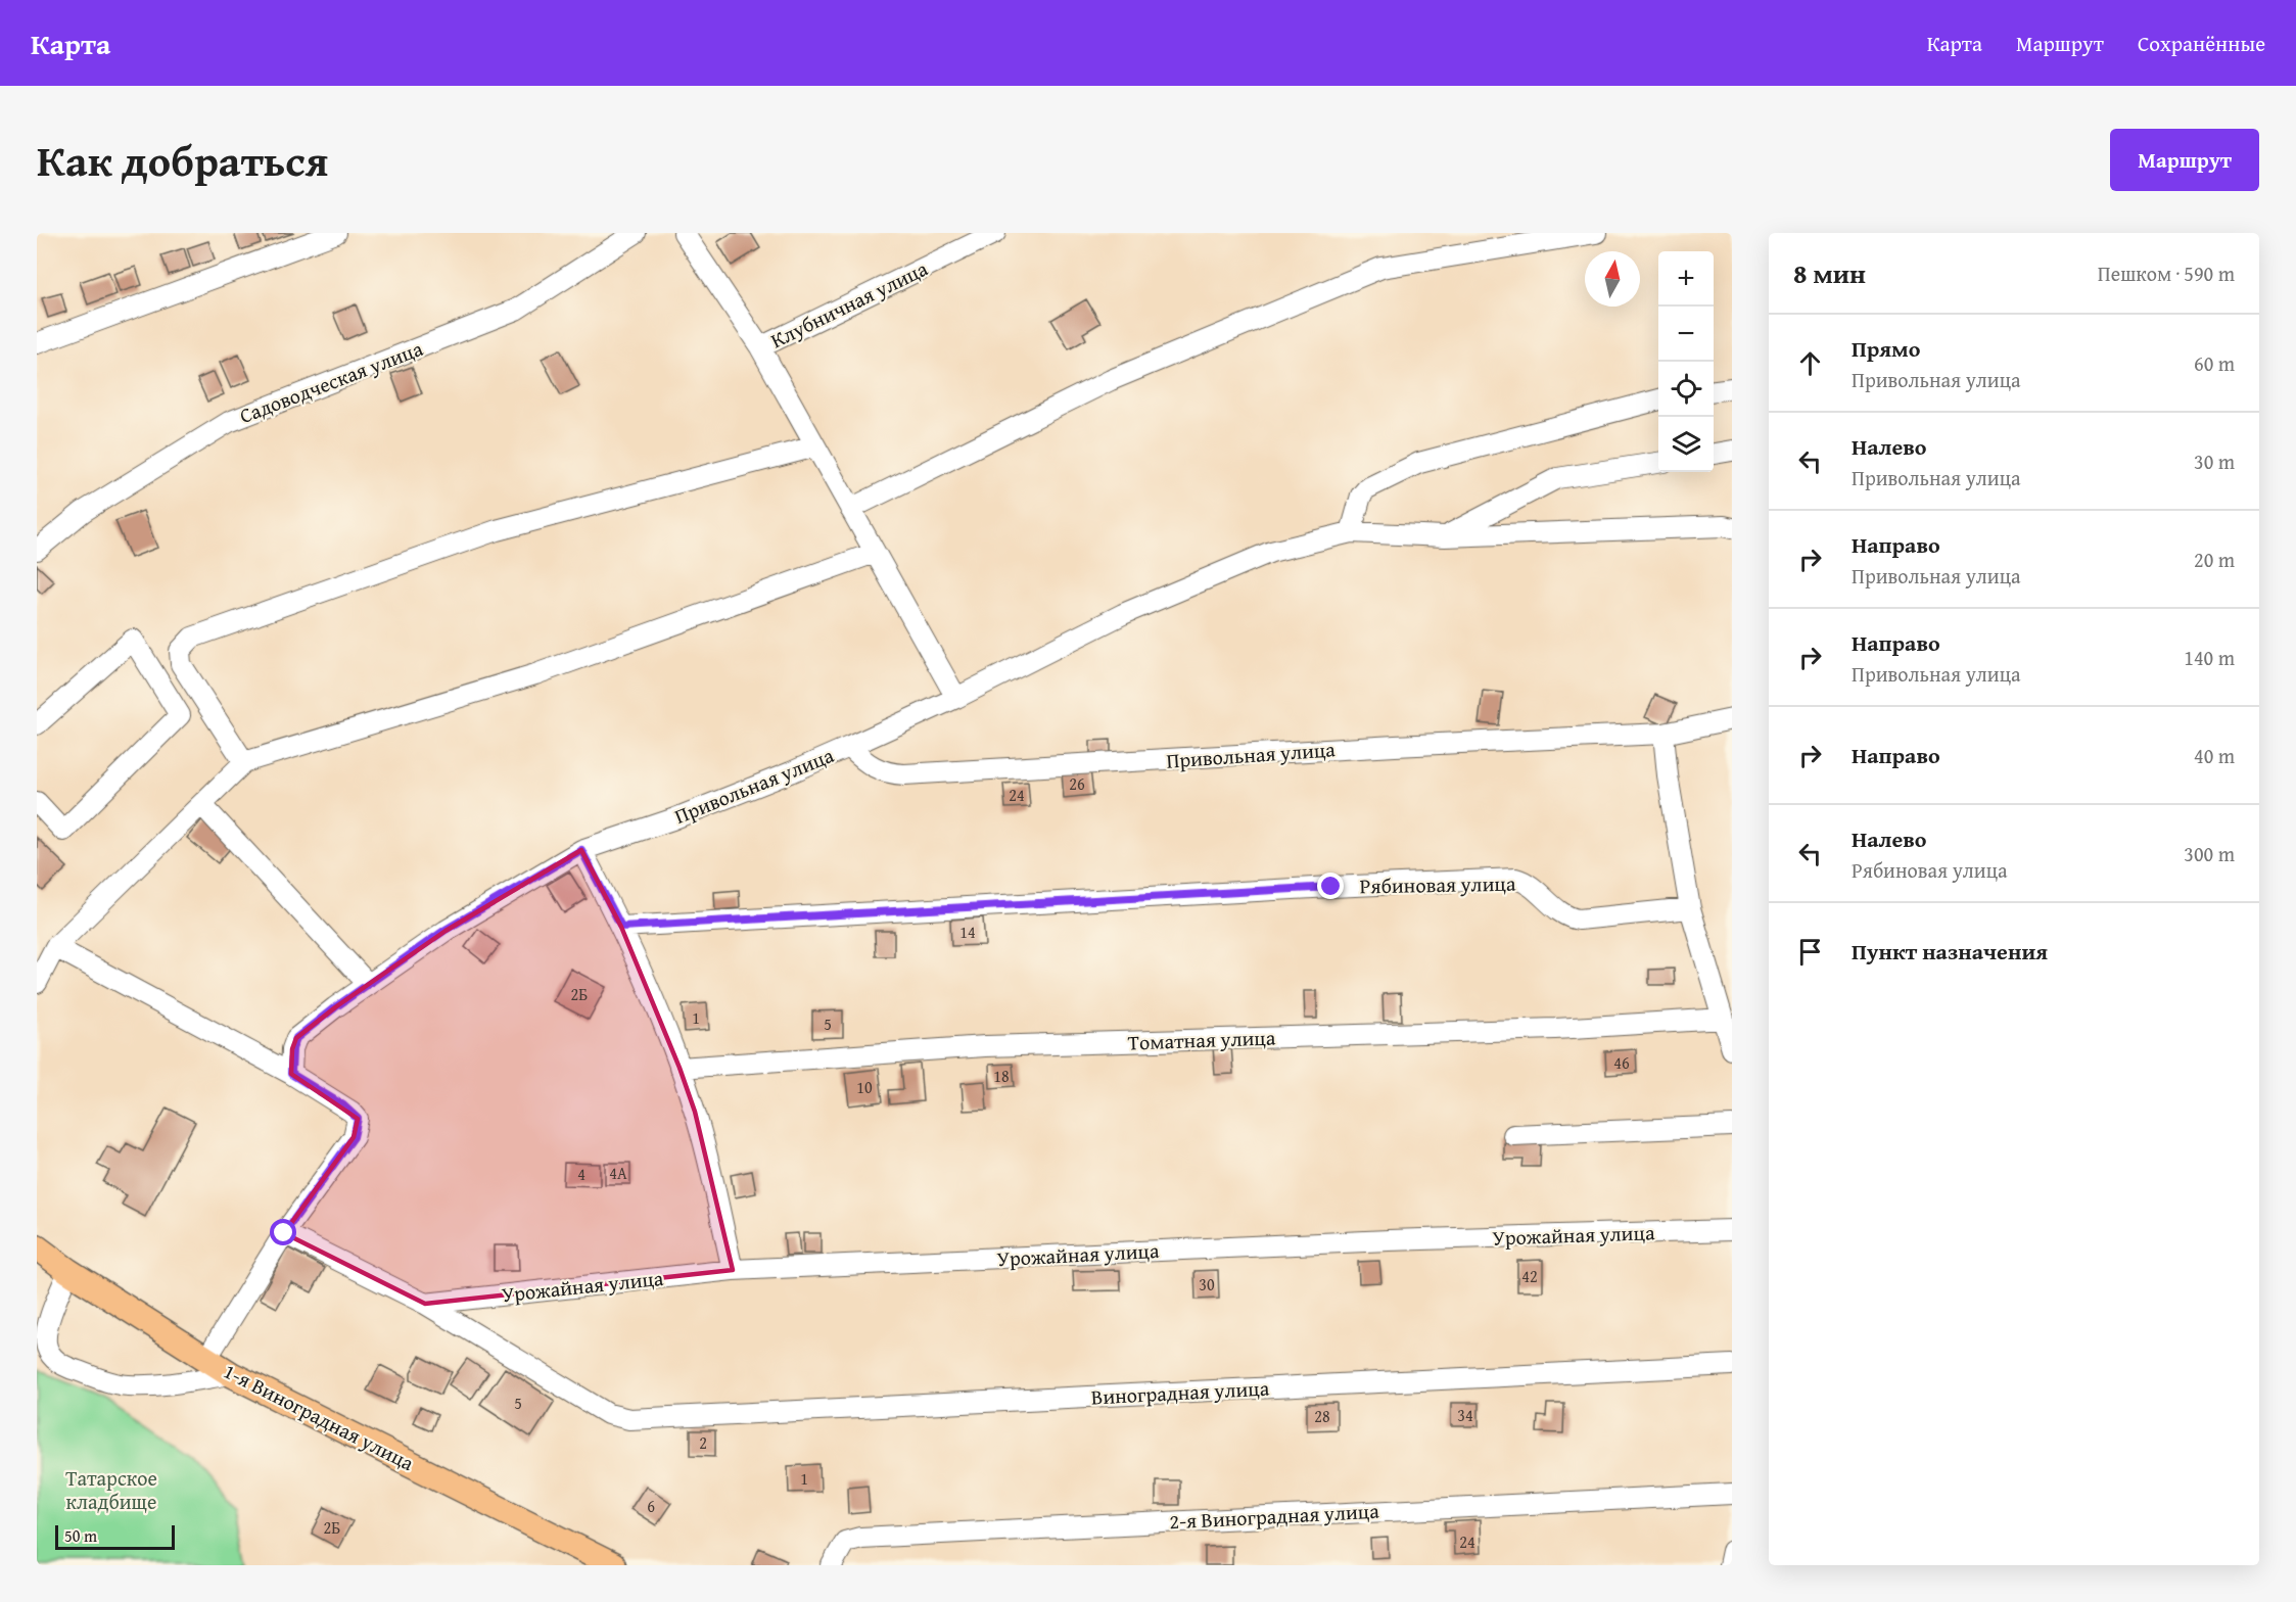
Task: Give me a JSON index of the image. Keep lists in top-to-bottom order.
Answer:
{
  "streets": {
    "main road": ["1-я Виноградная улица"],
    "street": [
      "Клубничная улица",
      "Садоводческая улица",
      "Привольная улица",
      "Рябиновая улица",
      "Томатная улица",
      "Урожайная улица",
      "Виноградная улица",
      "2-я Виноградная улица"
    ]
  },
  "crossings": [
    ["Урожайная улица", "Виноградная улица"]
  ],
  "parks": ["Татарское кладбище"],
  "house_numbers": [
    "26",
    "24",
    "14",
    "2Б",
    "1",
    "5",
    "46",
    "18",
    "10",
    "4А",
    "4",
    "42",
    "30",
    "5",
    "34",
    "28",
    "2",
    "1",
    "6",
    "2Б",
    "24"
  ],
  "scale_bar": "50 m",
  "north": "top",
  "page": {
    "header": "Карта",
    "nav": ["Карта", "Маршрут", "Сохранённые"],
    "title": "Как добраться",
    "buttons": "Маршрут",
    "heading": ["8 мин", "Пешком · 590 m"],
    "map_buttons": ["+", "−"],
    "list": [
      ["Прямо", "Привольная улица", "60 m"],
      ["Налево", "Привольная улица", "30 m"],
      ["Направо", "Привольная улица", "20 m"],
      ["Направо", "Привольная улица", "140 m"],
      ["Направо", "40 m"],
      ["Налево", "Рябиновая улица", "300 m"],
      "Пункт назначения"
    ],
    "scale": "50 m"
  }
}
